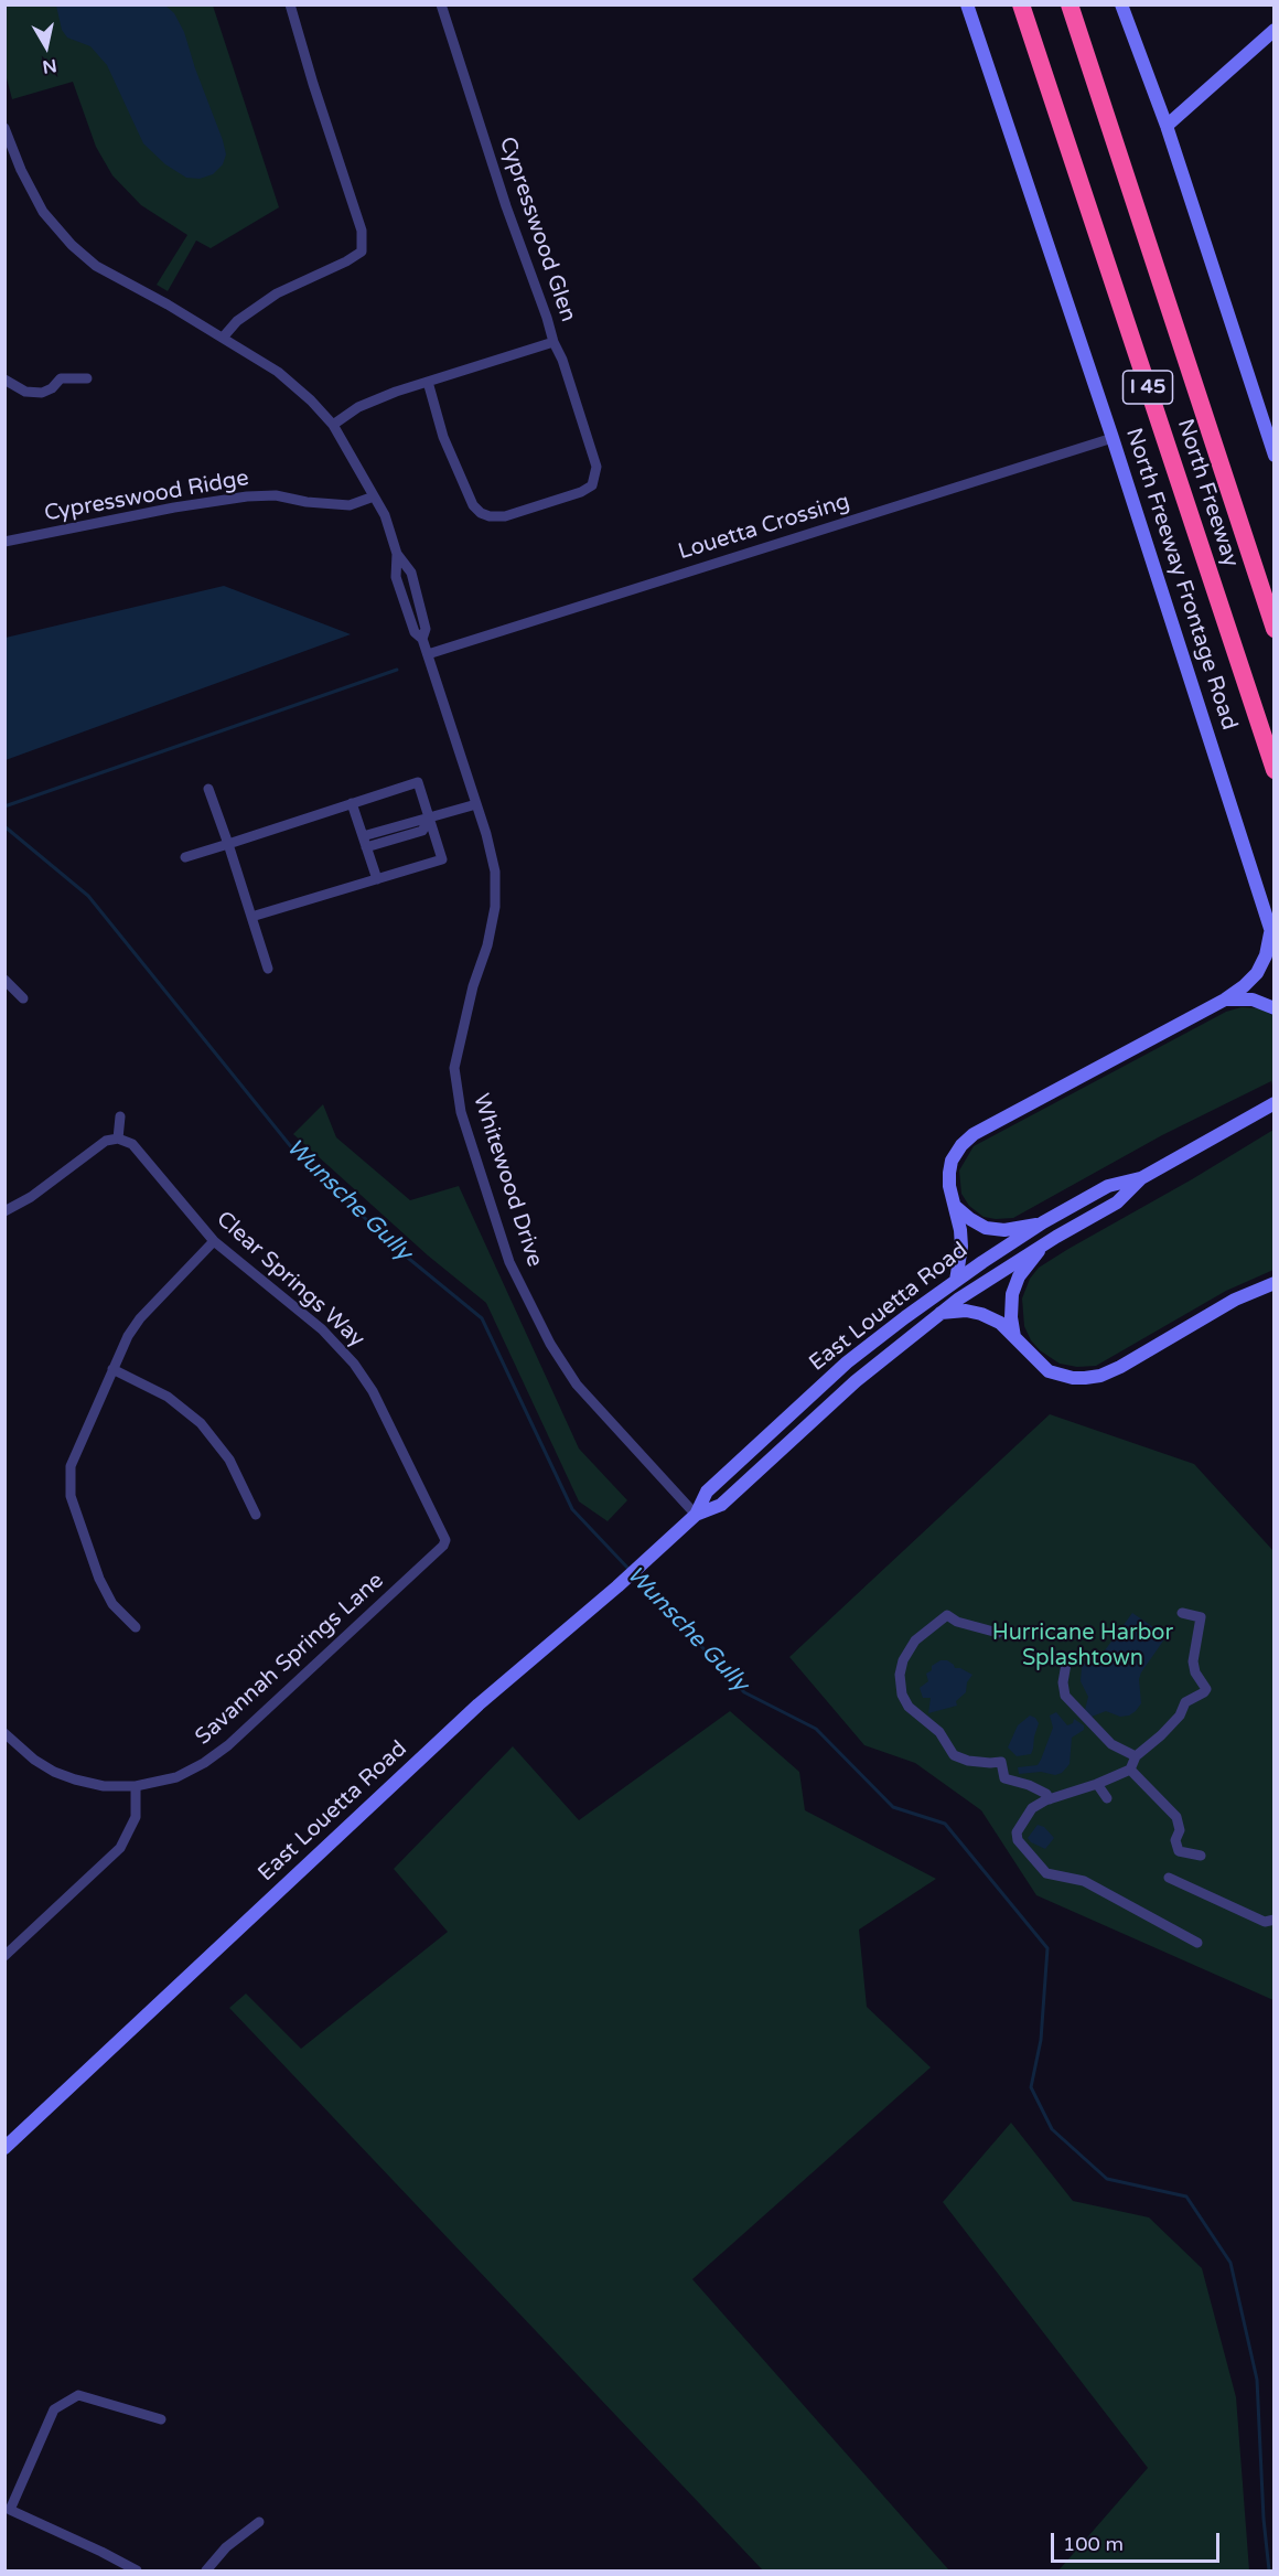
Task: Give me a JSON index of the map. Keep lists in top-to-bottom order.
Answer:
{
  "streets": {
    "highway": ["I 45", "North Freeway"],
    "main road": ["North Freeway Frontage Road", "East Louetta Road"],
    "street": [
      "Cypresswood Glen",
      "Cypresswood Ridge",
      "Louetta Crossing",
      "Whitewood Drive",
      "Clear Springs Way",
      "Savannah Springs Lane"
    ]
  },
  "crossings": [
    ["Louetta Crossing", "North Freeway Frontage Road"],
    ["Louetta Crossing", "Whitewood Drive"],
    ["Whitewood Drive", "East Louetta Road"],
    ["Clear Springs Way", "Savannah Springs Lane"]
  ],
  "water": ["Wunsche Gully"],
  "parks": ["Hurricane Harbor Splashtown"],
  "scale_bar": "100 m",
  "north": "bottom"
}
